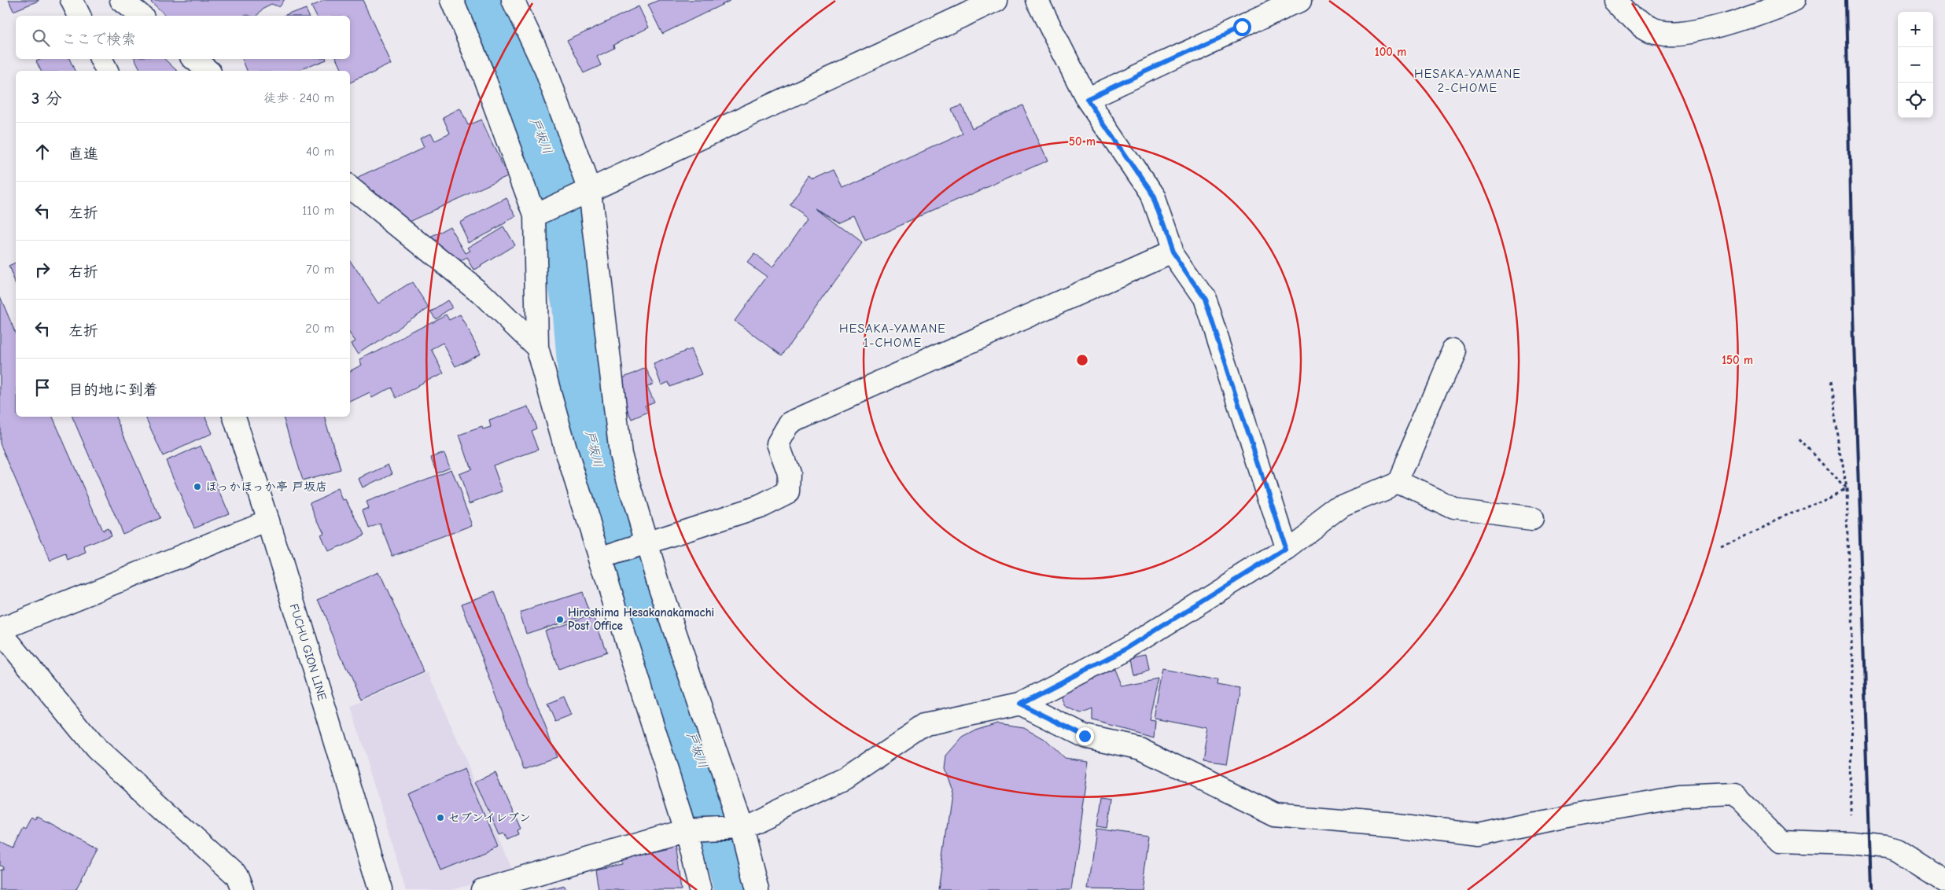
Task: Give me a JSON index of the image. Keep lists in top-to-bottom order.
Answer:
{
  "streets": {
    "street": ["FUCHU GION LINE"]
  },
  "districts": ["HESAKA-YAMANE 2-CHOME", "HESAKA-YAMANE 1-CHOME"],
  "water": ["戸坂川"],
  "places": ["ほっかほっか亭 戸坂店", "Hiroshima Hesakanakamachi Post Office", "セブンイレブン"],
  "page": {
    "map_buttons": ["+", "−"],
    "search": "ここで検索",
    "heading": ["3 分", "徒歩 · 240 m"],
    "list": [
      ["直進", "40 m"],
      ["左折", "110 m"],
      ["右折", "70 m"],
      ["左折", "20 m"],
      "目的地に到着"
    ]
  },
  "rings": ["100 m", "50 m", "150 m"]
}
